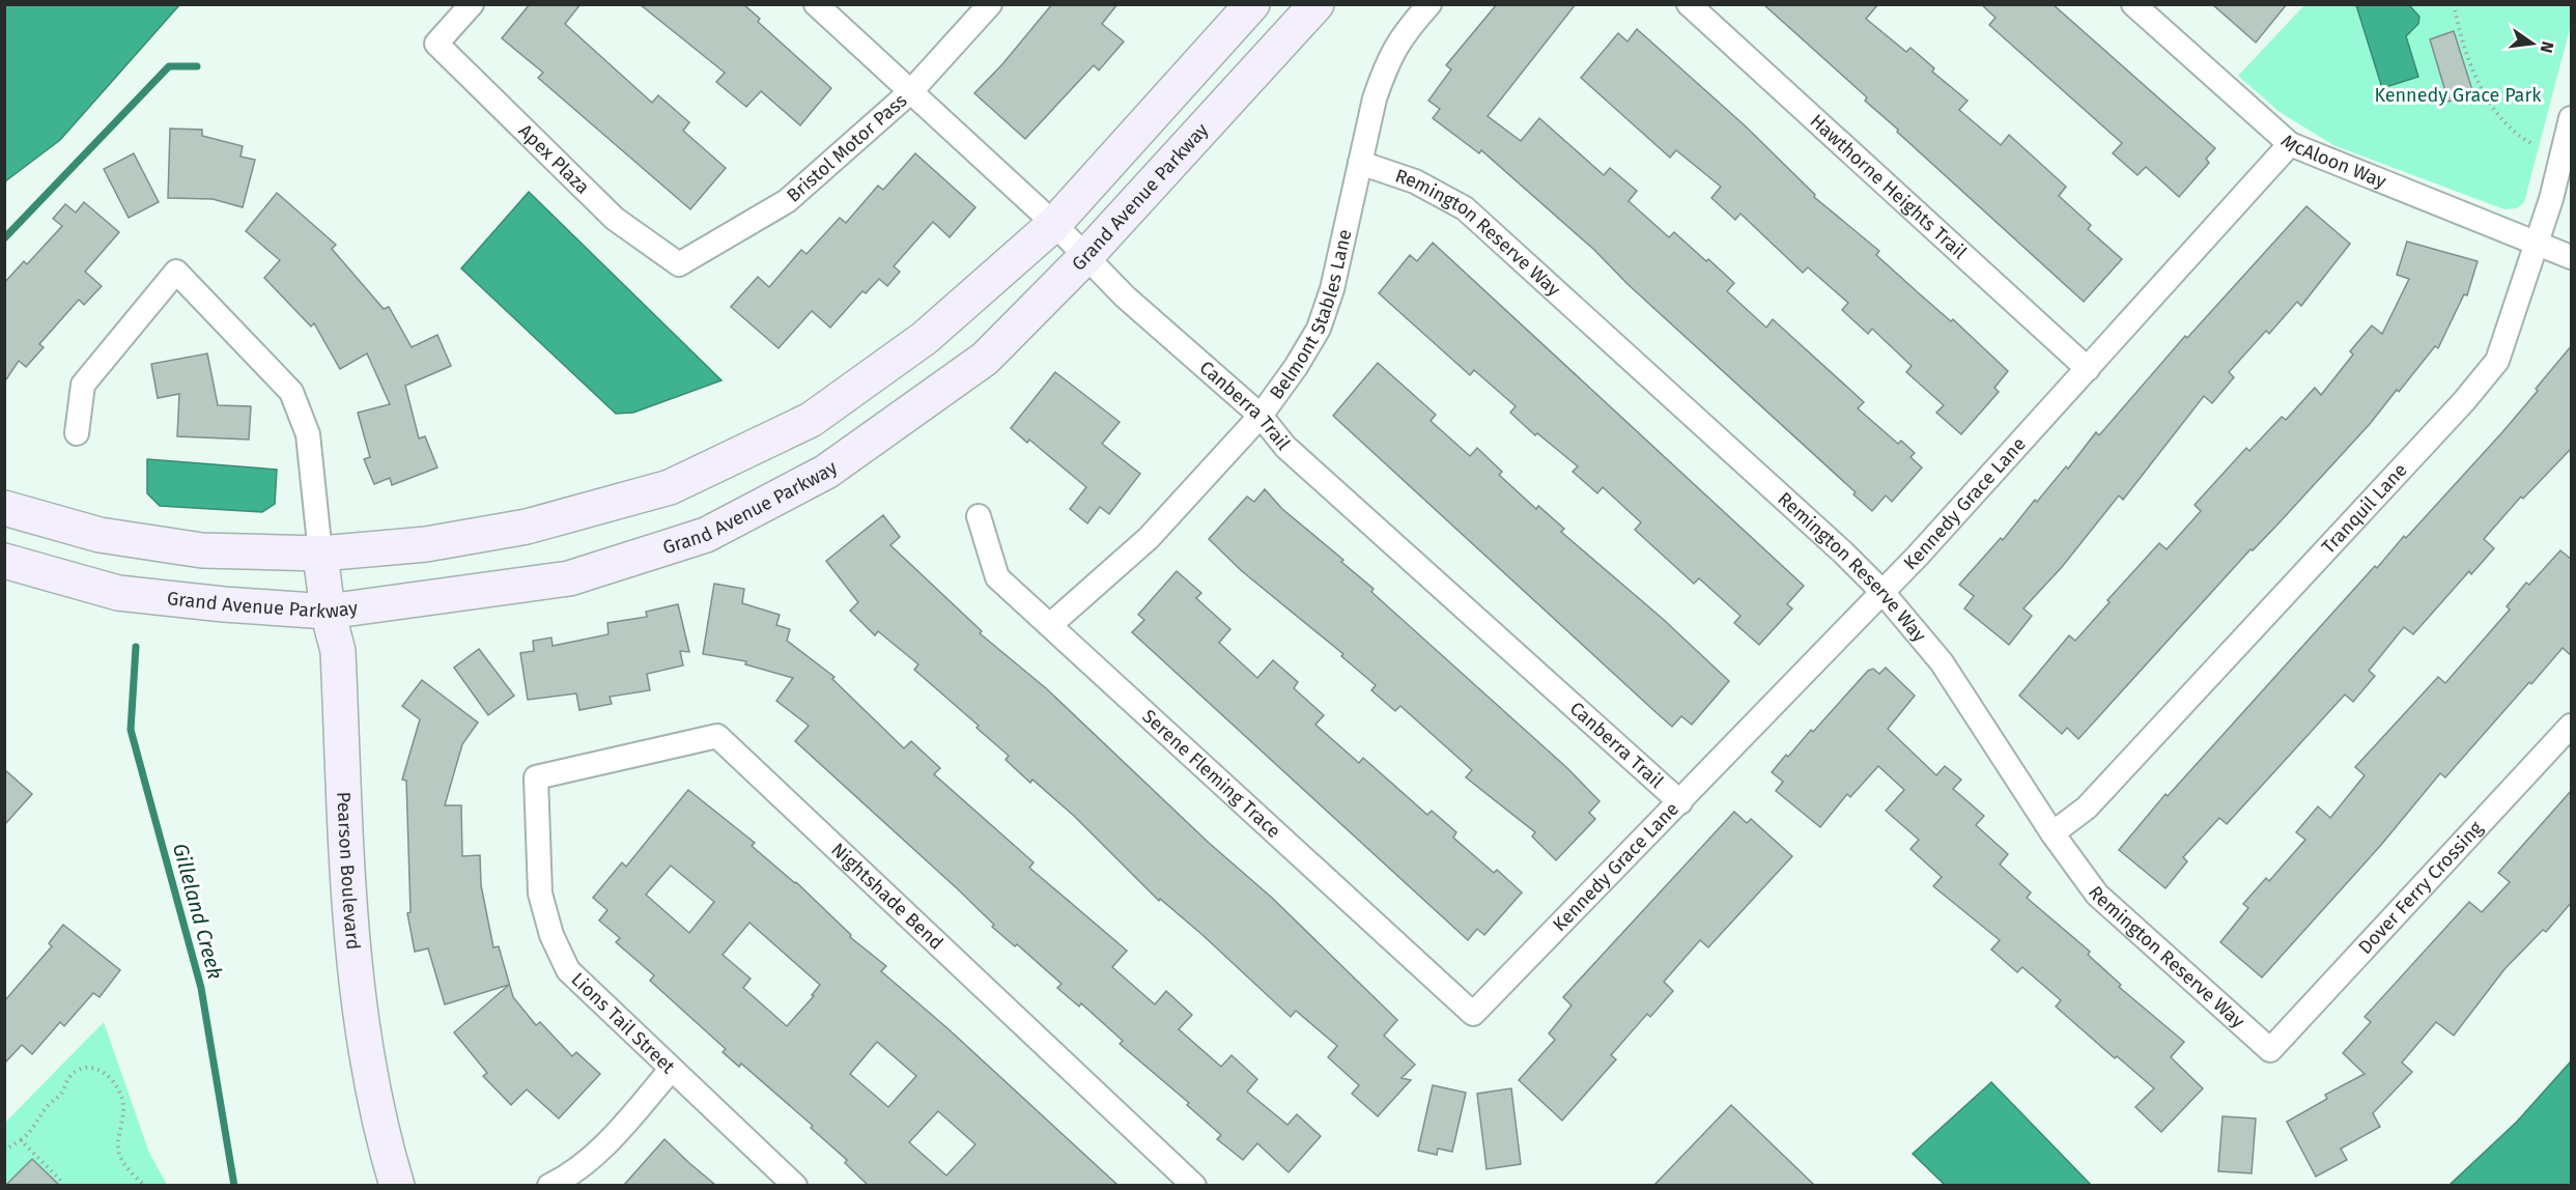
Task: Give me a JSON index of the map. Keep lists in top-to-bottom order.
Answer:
{
  "streets": {
    "street": [
      "Bristol Motor Pass",
      "Apex Plaza",
      "McAloon Way",
      "Hawthorne Heights Trail",
      "Grand Avenue Parkway",
      "Remington Reserve Way",
      "Belmont Stables Lane",
      "Canberra Trail",
      "Kennedy Grace Lane",
      "Tranquil Lane",
      "Serene Fleming Trace",
      "Pearson Boulevard",
      "Dover Ferry Crossing",
      "Nightshade Bend",
      "Lions Tail Street"
    ]
  },
  "crossings": [
    ["Bristol Motor Pass", "Apex Plaza"],
    ["Bristol Motor Pass", "Canberra Trail"],
    ["McAloon Way", "Kennedy Grace Lane"],
    ["McAloon Way", "Tranquil Lane"],
    ["Hawthorne Heights Trail", "Kennedy Grace Lane"],
    ["Grand Avenue Parkway", "Canberra Trail"],
    ["Grand Avenue Parkway", "Pearson Boulevard"],
    ["Remington Reserve Way", "Belmont Stables Lane"],
    ["Remington Reserve Way", "Kennedy Grace Lane"],
    ["Remington Reserve Way", "Tranquil Lane"],
    ["Remington Reserve Way", "Dover Ferry Crossing"],
    ["Belmont Stables Lane", "Canberra Trail"],
    ["Belmont Stables Lane", "Serene Fleming Trace"],
    ["Canberra Trail", "Kennedy Grace Lane"],
    ["Kennedy Grace Lane", "Serene Fleming Trace"],
    ["Nightshade Bend", "Lions Tail Street"]
  ],
  "water": ["Gilleland Creek"],
  "parks": ["Kennedy Grace Park"],
  "north": "right"
}
